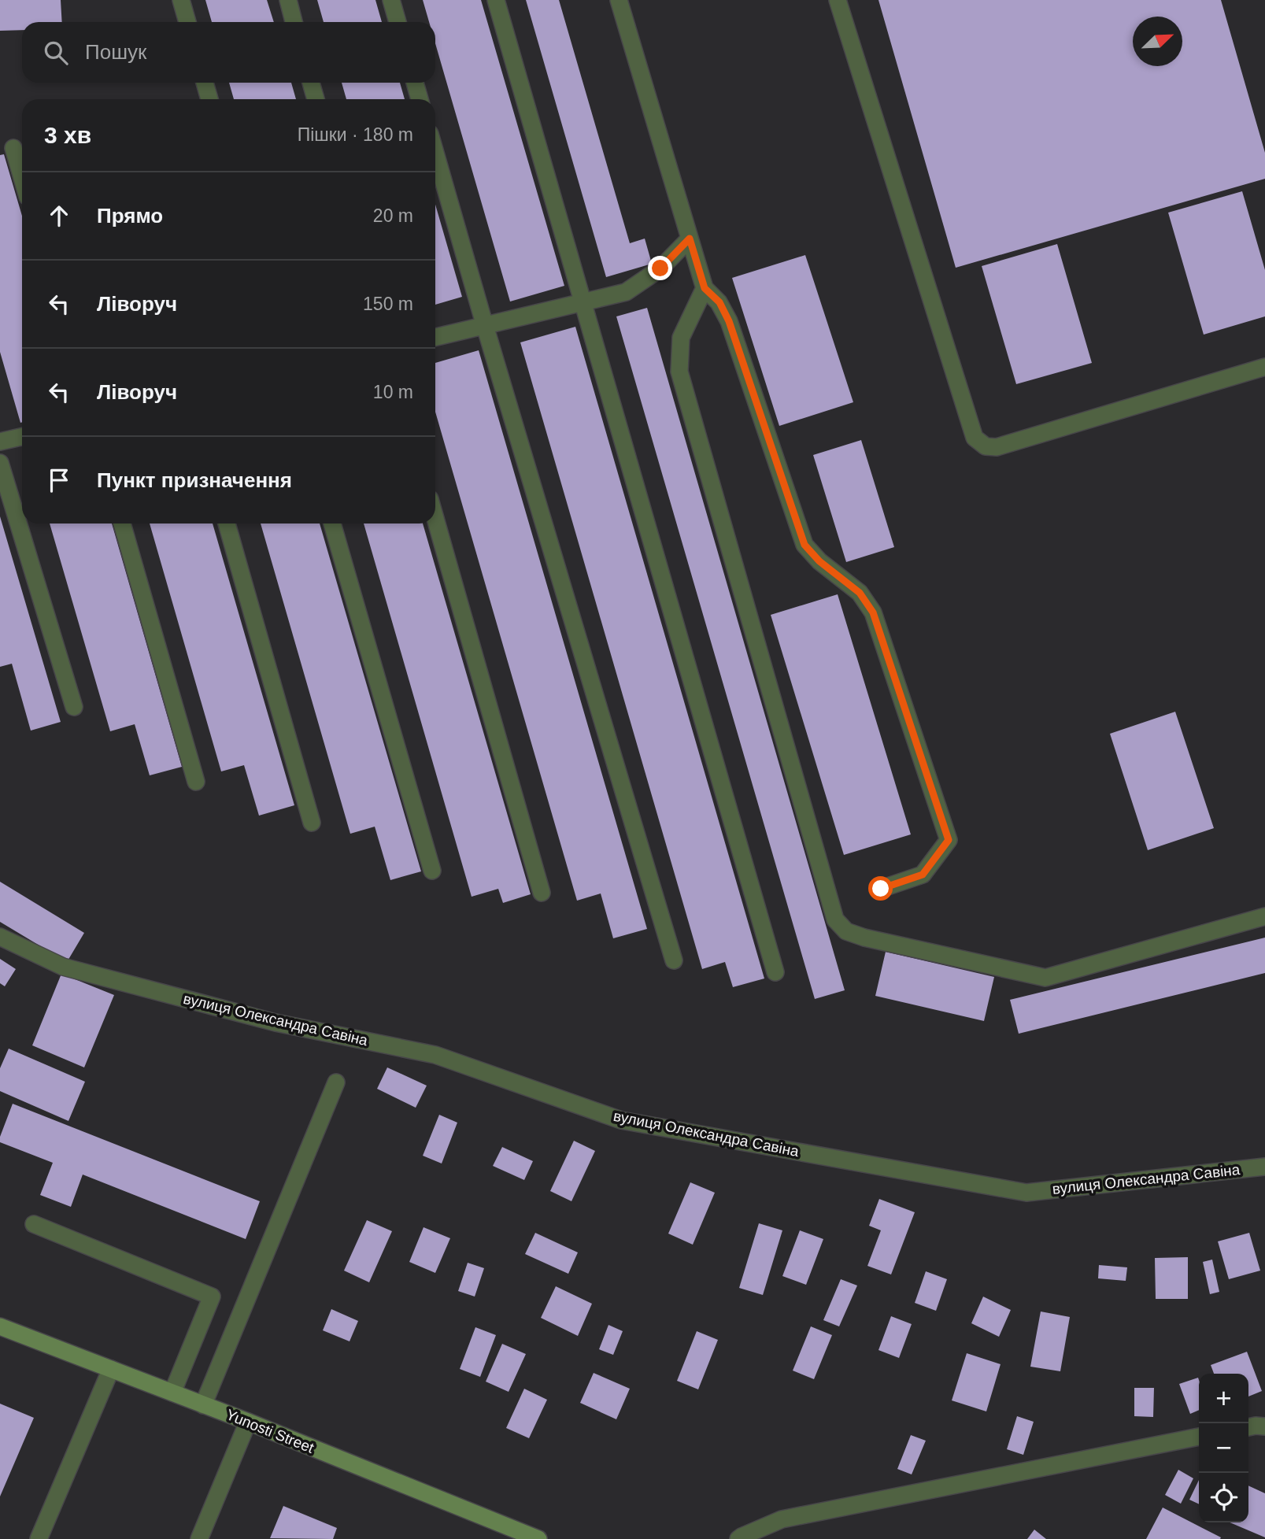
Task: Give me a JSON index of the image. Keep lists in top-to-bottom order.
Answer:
{
  "streets": {
    "street": ["вулиця Олександра Савіна", "Yunosti Street"]
  },
  "north": "top right",
  "page": {
    "search": "Пошук",
    "heading": ["3 хв", "Пішки · 180 m"],
    "list": [
      ["Прямо", "20 m"],
      ["Ліворуч", "150 m"],
      ["Ліворуч", "10 m"],
      "Пункт призначення"
    ],
    "map_buttons": ["+", "−"]
  }
}
